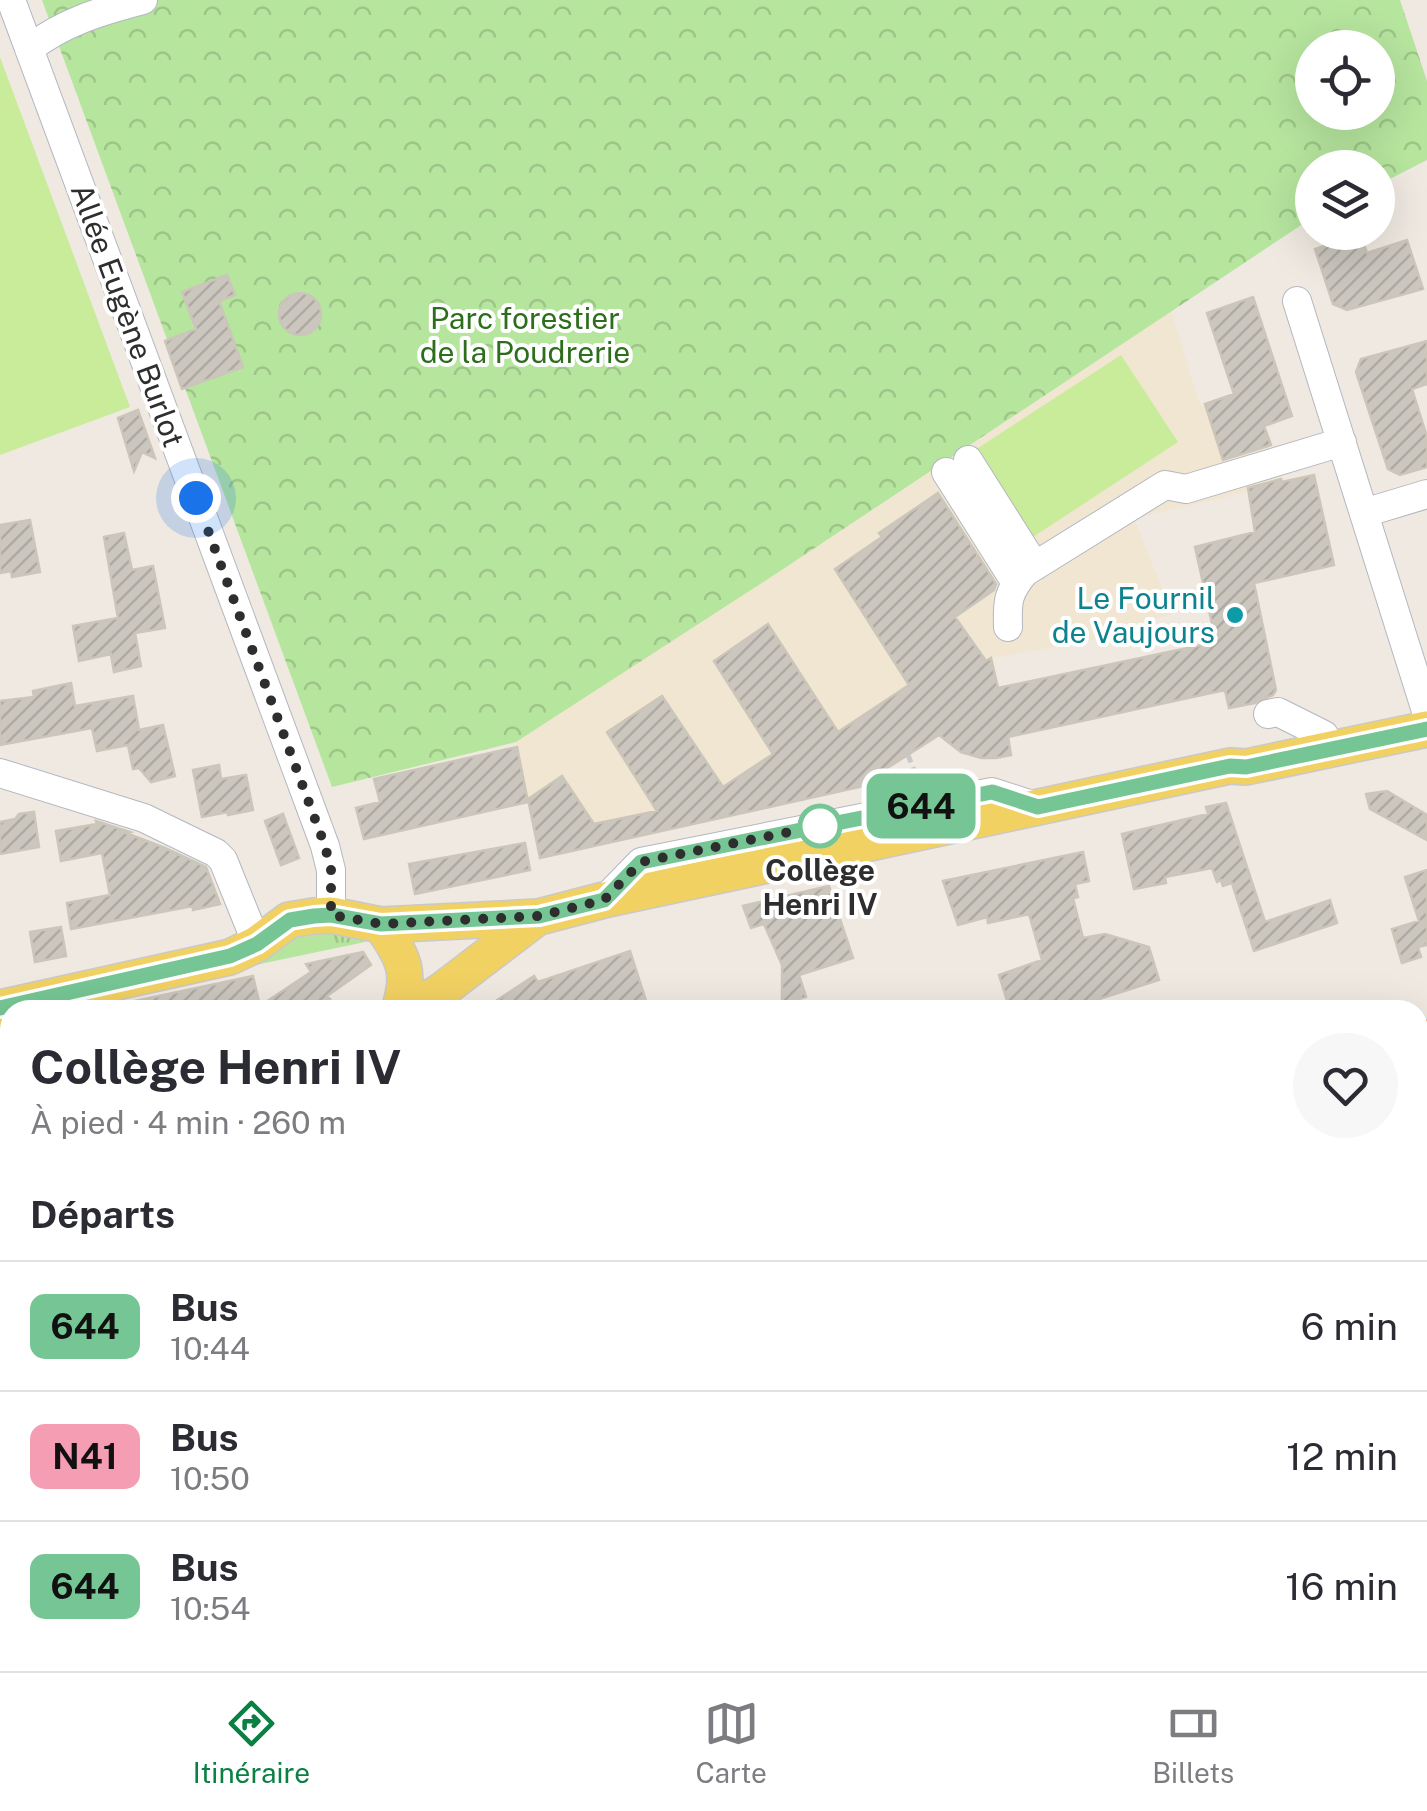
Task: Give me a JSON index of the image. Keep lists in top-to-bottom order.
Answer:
{
  "streets": {
    "street": ["Allée Eugène Burlot"]
  },
  "parks": ["Parc forestier de la Poudrerie"],
  "places": ["Le Fournil de Vaujours", "Collège Henri IV"],
  "lines": ["bus line 644"],
  "page": {
    "on_map": "644",
    "heading": [
      ["Collège Henri IV", "À pied · 4 min · 260 m"],
      "Départs"
    ],
    "list": [
      {
        "mark": "644",
        "name": "Bus",
        "note": "10:44",
        "value": "6 min"
      },
      {
        "mark": "N41",
        "name": "Bus",
        "note": "10:50",
        "value": "12 min"
      },
      {
        "mark": "644",
        "name": "Bus",
        "note": "10:54",
        "value": "16 min"
      }
    ],
    "tabs": ["Itinéraire", "Carte", "Billets"]
  }
}
